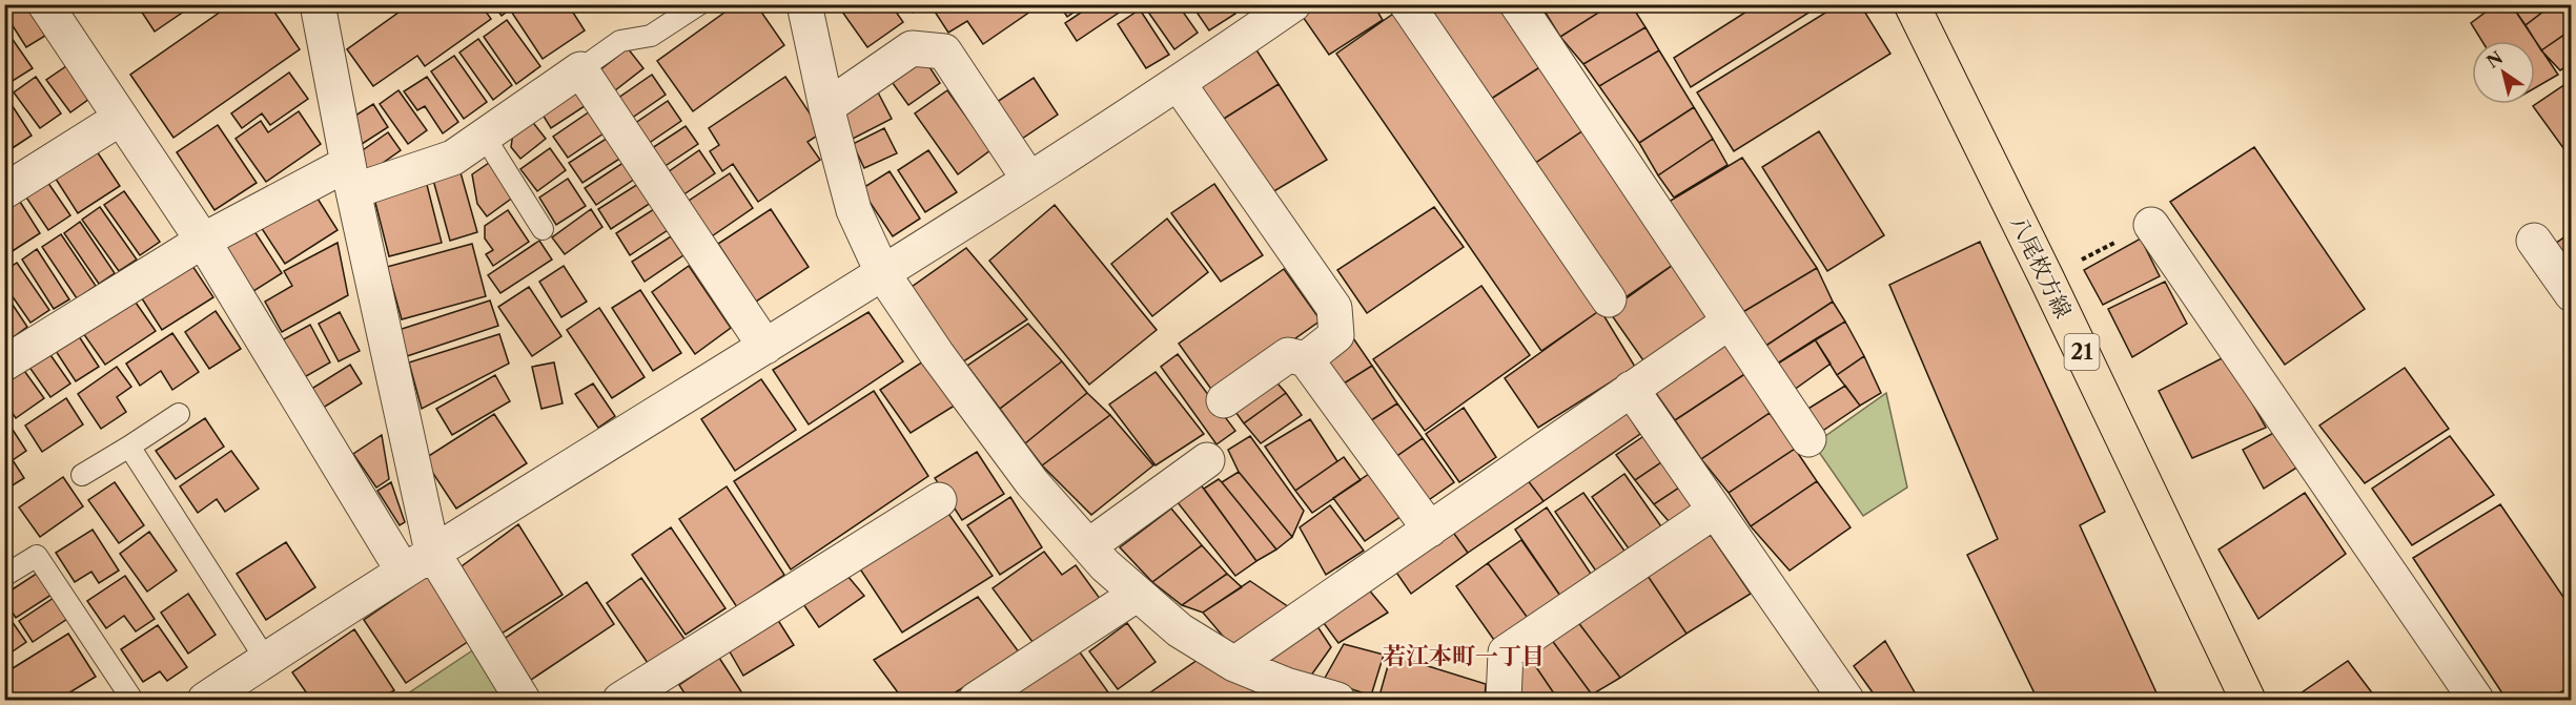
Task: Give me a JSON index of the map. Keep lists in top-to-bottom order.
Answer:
{
  "streets": {
    "main road": ["八尾枚方線", "21"]
  },
  "districts": ["若江本町一丁目"],
  "north": "top left"
}
